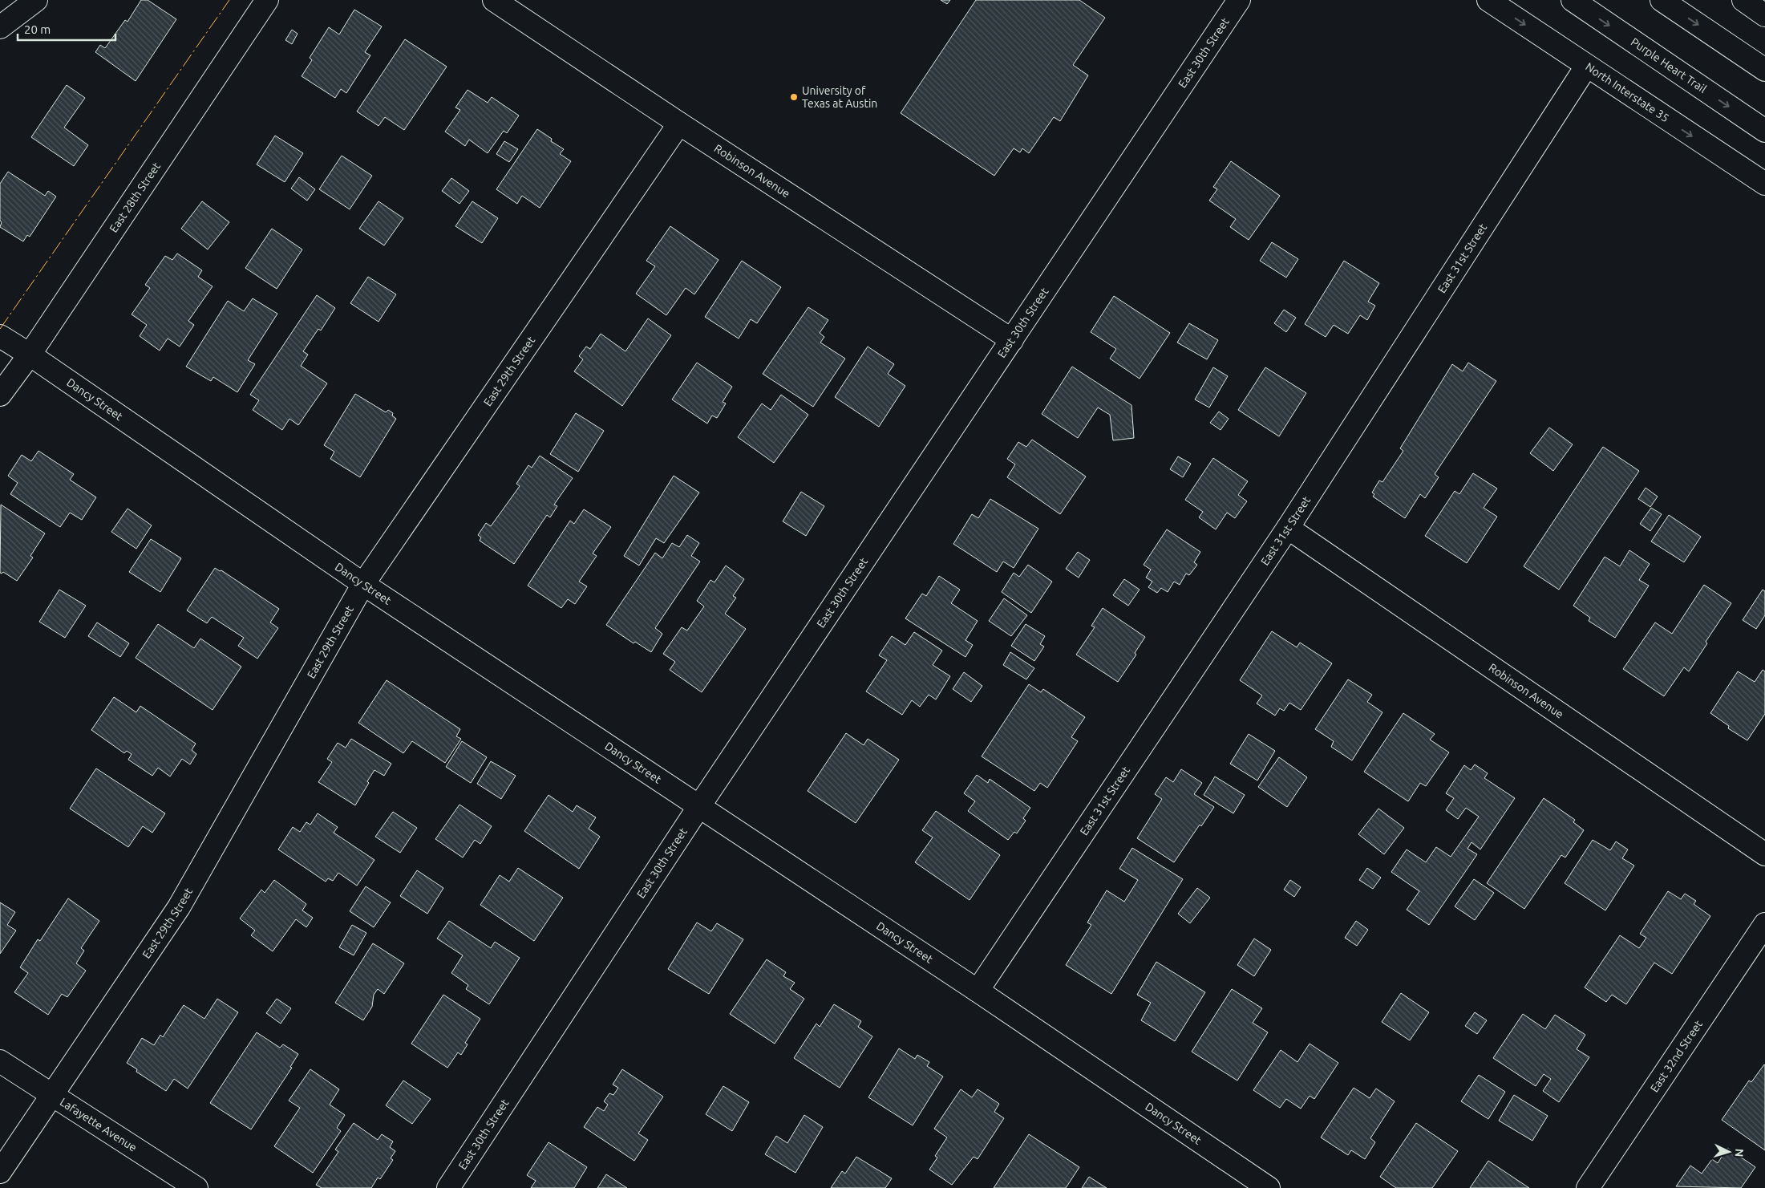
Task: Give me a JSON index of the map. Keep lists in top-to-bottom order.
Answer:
{
  "streets": {
    "main road": [
      "East 30th Street",
      "Purple Heart Trail",
      "North Interstate 35",
      "Robinson Avenue",
      "East 28th Street",
      "East 31st Street",
      "East 29th Street",
      "Dancy Street",
      "East 32nd Street",
      "Lafayette Avenue"
    ]
  },
  "crossings": [
    ["East 30th Street", "Robinson Avenue"],
    ["East 30th Street", "Dancy Street"],
    ["North Interstate 35", "East 31st Street"],
    ["Robinson Avenue", "East 31st Street"],
    ["Robinson Avenue", "East 29th Street"],
    ["East 28th Street", "Dancy Street"],
    ["East 31st Street", "Dancy Street"],
    ["East 29th Street", "Dancy Street"],
    ["East 29th Street", "Lafayette Avenue"]
  ],
  "places": ["University of Texas at Austin"],
  "scale_bar": "20 m",
  "north": "right"
}
